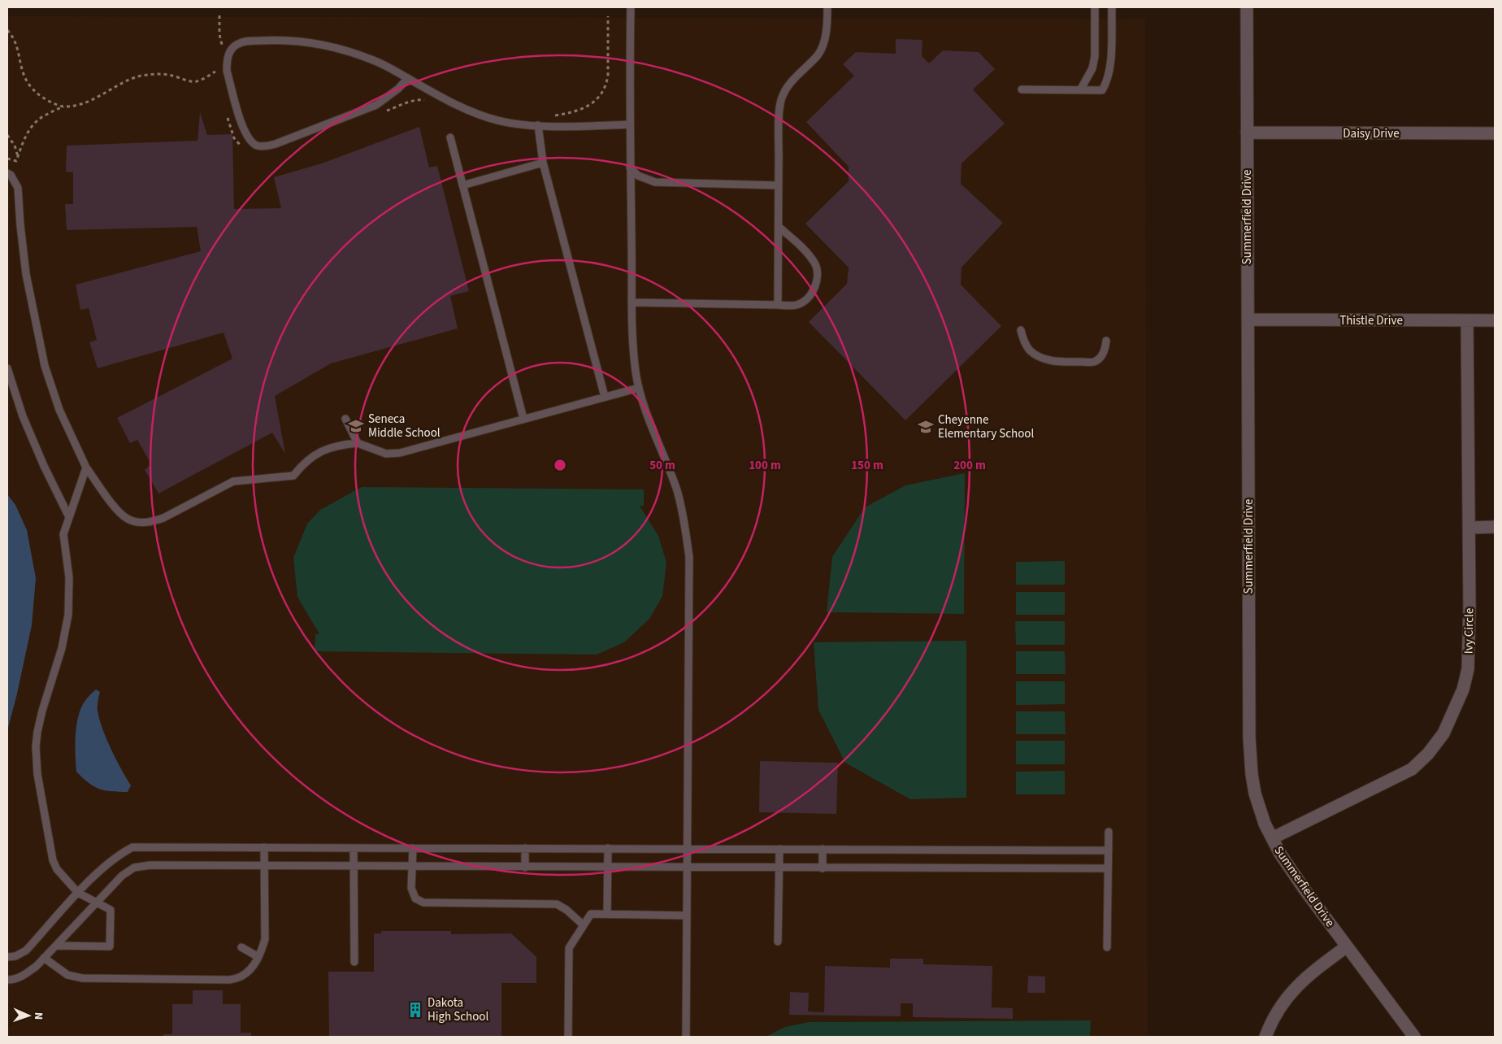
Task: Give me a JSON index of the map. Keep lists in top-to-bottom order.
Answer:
{
  "streets": {
    "street": [
      "Daisy Drive",
      "Summerfield Drive",
      "Thistle Drive",
      "Ivy Circle"
    ]
  },
  "crossings": [
    ["Daisy Drive", "Summerfield Drive"],
    ["Summerfield Drive", "Thistle Drive"],
    ["Summerfield Drive", "Ivy Circle"],
    ["Thistle Drive", "Ivy Circle"]
  ],
  "places": {
    "school or university": ["Seneca Middle School", "Cheyenne Elementary School"],
    "building": ["Dakota High School"]
  },
  "north": "right",
  "rings": [
    "50 m",
    "100 m",
    "150 m",
    "200 m"
  ]
}
